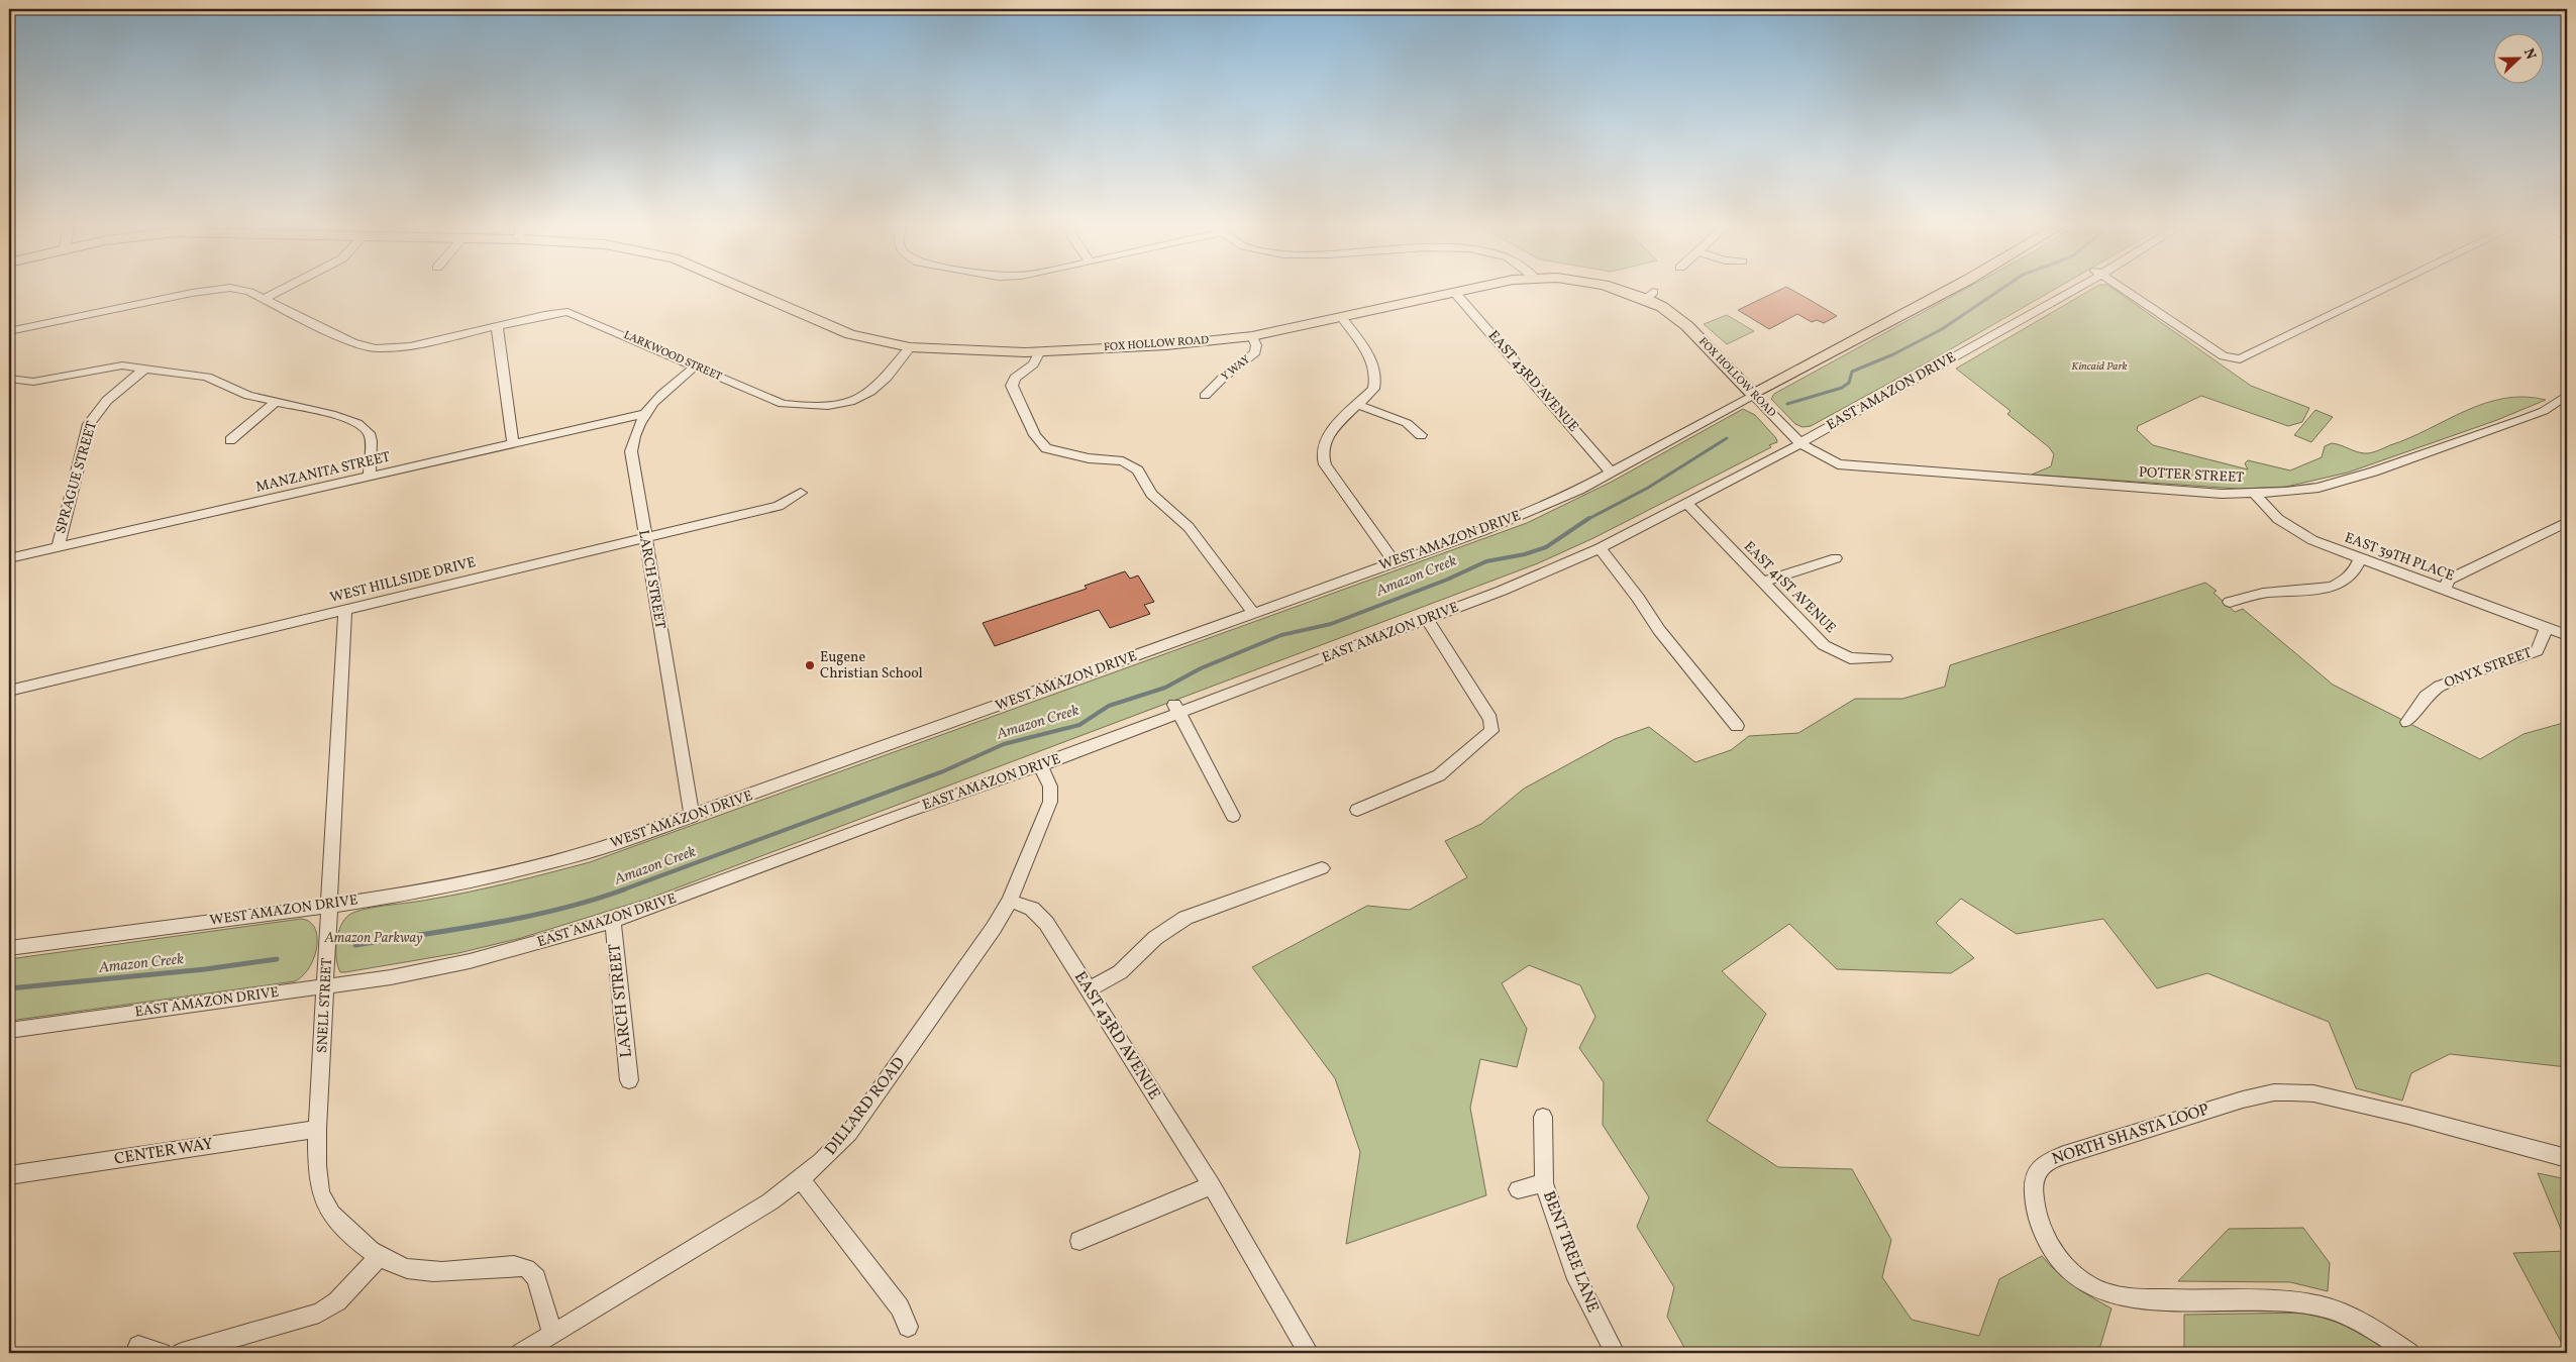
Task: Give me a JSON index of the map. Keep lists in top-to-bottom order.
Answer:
{
  "streets": {
    "main road": ["FOX HOLLOW ROAD", "WEST AMAZON DRIVE"],
    "street": [
      "LARKWOOD STREET",
      "Y WAY",
      "EAST 43RD AVENUE",
      "EAST AMAZON DRIVE",
      "MANZANITA STREET",
      "POTTER STREET",
      "SPRAGUE STREET",
      "EAST 39TH PLACE",
      "LARCH STREET",
      "WEST HILLSIDE DRIVE",
      "EAST 41ST AVENUE",
      "ONYX STREET",
      "SNELL STREET",
      "DILLARD ROAD",
      "NORTH SHASTA LOOP",
      "CENTER WAY",
      "BENT TREE LANE"
    ]
  },
  "crossings": [
    ["FOX HOLLOW ROAD", "LARKWOOD STREET"],
    ["FOX HOLLOW ROAD", "Y WAY"],
    ["FOX HOLLOW ROAD", "EAST 43RD AVENUE"],
    ["FOX HOLLOW ROAD", "EAST AMAZON DRIVE"],
    ["FOX HOLLOW ROAD", "POTTER STREET"],
    ["FOX HOLLOW ROAD", "WEST AMAZON DRIVE"],
    ["LARKWOOD STREET", "LARCH STREET"],
    ["EAST 43RD AVENUE", "WEST AMAZON DRIVE"],
    ["EAST 43RD AVENUE", "DILLARD ROAD"],
    ["EAST AMAZON DRIVE", "POTTER STREET"],
    ["EAST AMAZON DRIVE", "LARCH STREET"],
    ["EAST AMAZON DRIVE", "EAST 41ST AVENUE"],
    ["EAST AMAZON DRIVE", "SNELL STREET"],
    ["EAST AMAZON DRIVE", "DILLARD ROAD"],
    ["MANZANITA STREET", "SPRAGUE STREET"],
    ["MANZANITA STREET", "LARCH STREET"],
    ["POTTER STREET", "EAST 39TH PLACE"],
    ["WEST AMAZON DRIVE", "LARCH STREET"],
    ["WEST AMAZON DRIVE", "SNELL STREET"],
    ["EAST 39TH PLACE", "ONYX STREET"],
    ["LARCH STREET", "WEST HILLSIDE DRIVE"],
    ["WEST HILLSIDE DRIVE", "SNELL STREET"],
    ["SNELL STREET", "DILLARD ROAD"],
    ["SNELL STREET", "CENTER WAY"]
  ],
  "water": ["Amazon Creek"],
  "parks": ["Kincaid Park", "Amazon Parkway"],
  "places": ["Eugene Christian School"],
  "north": "right"
}
